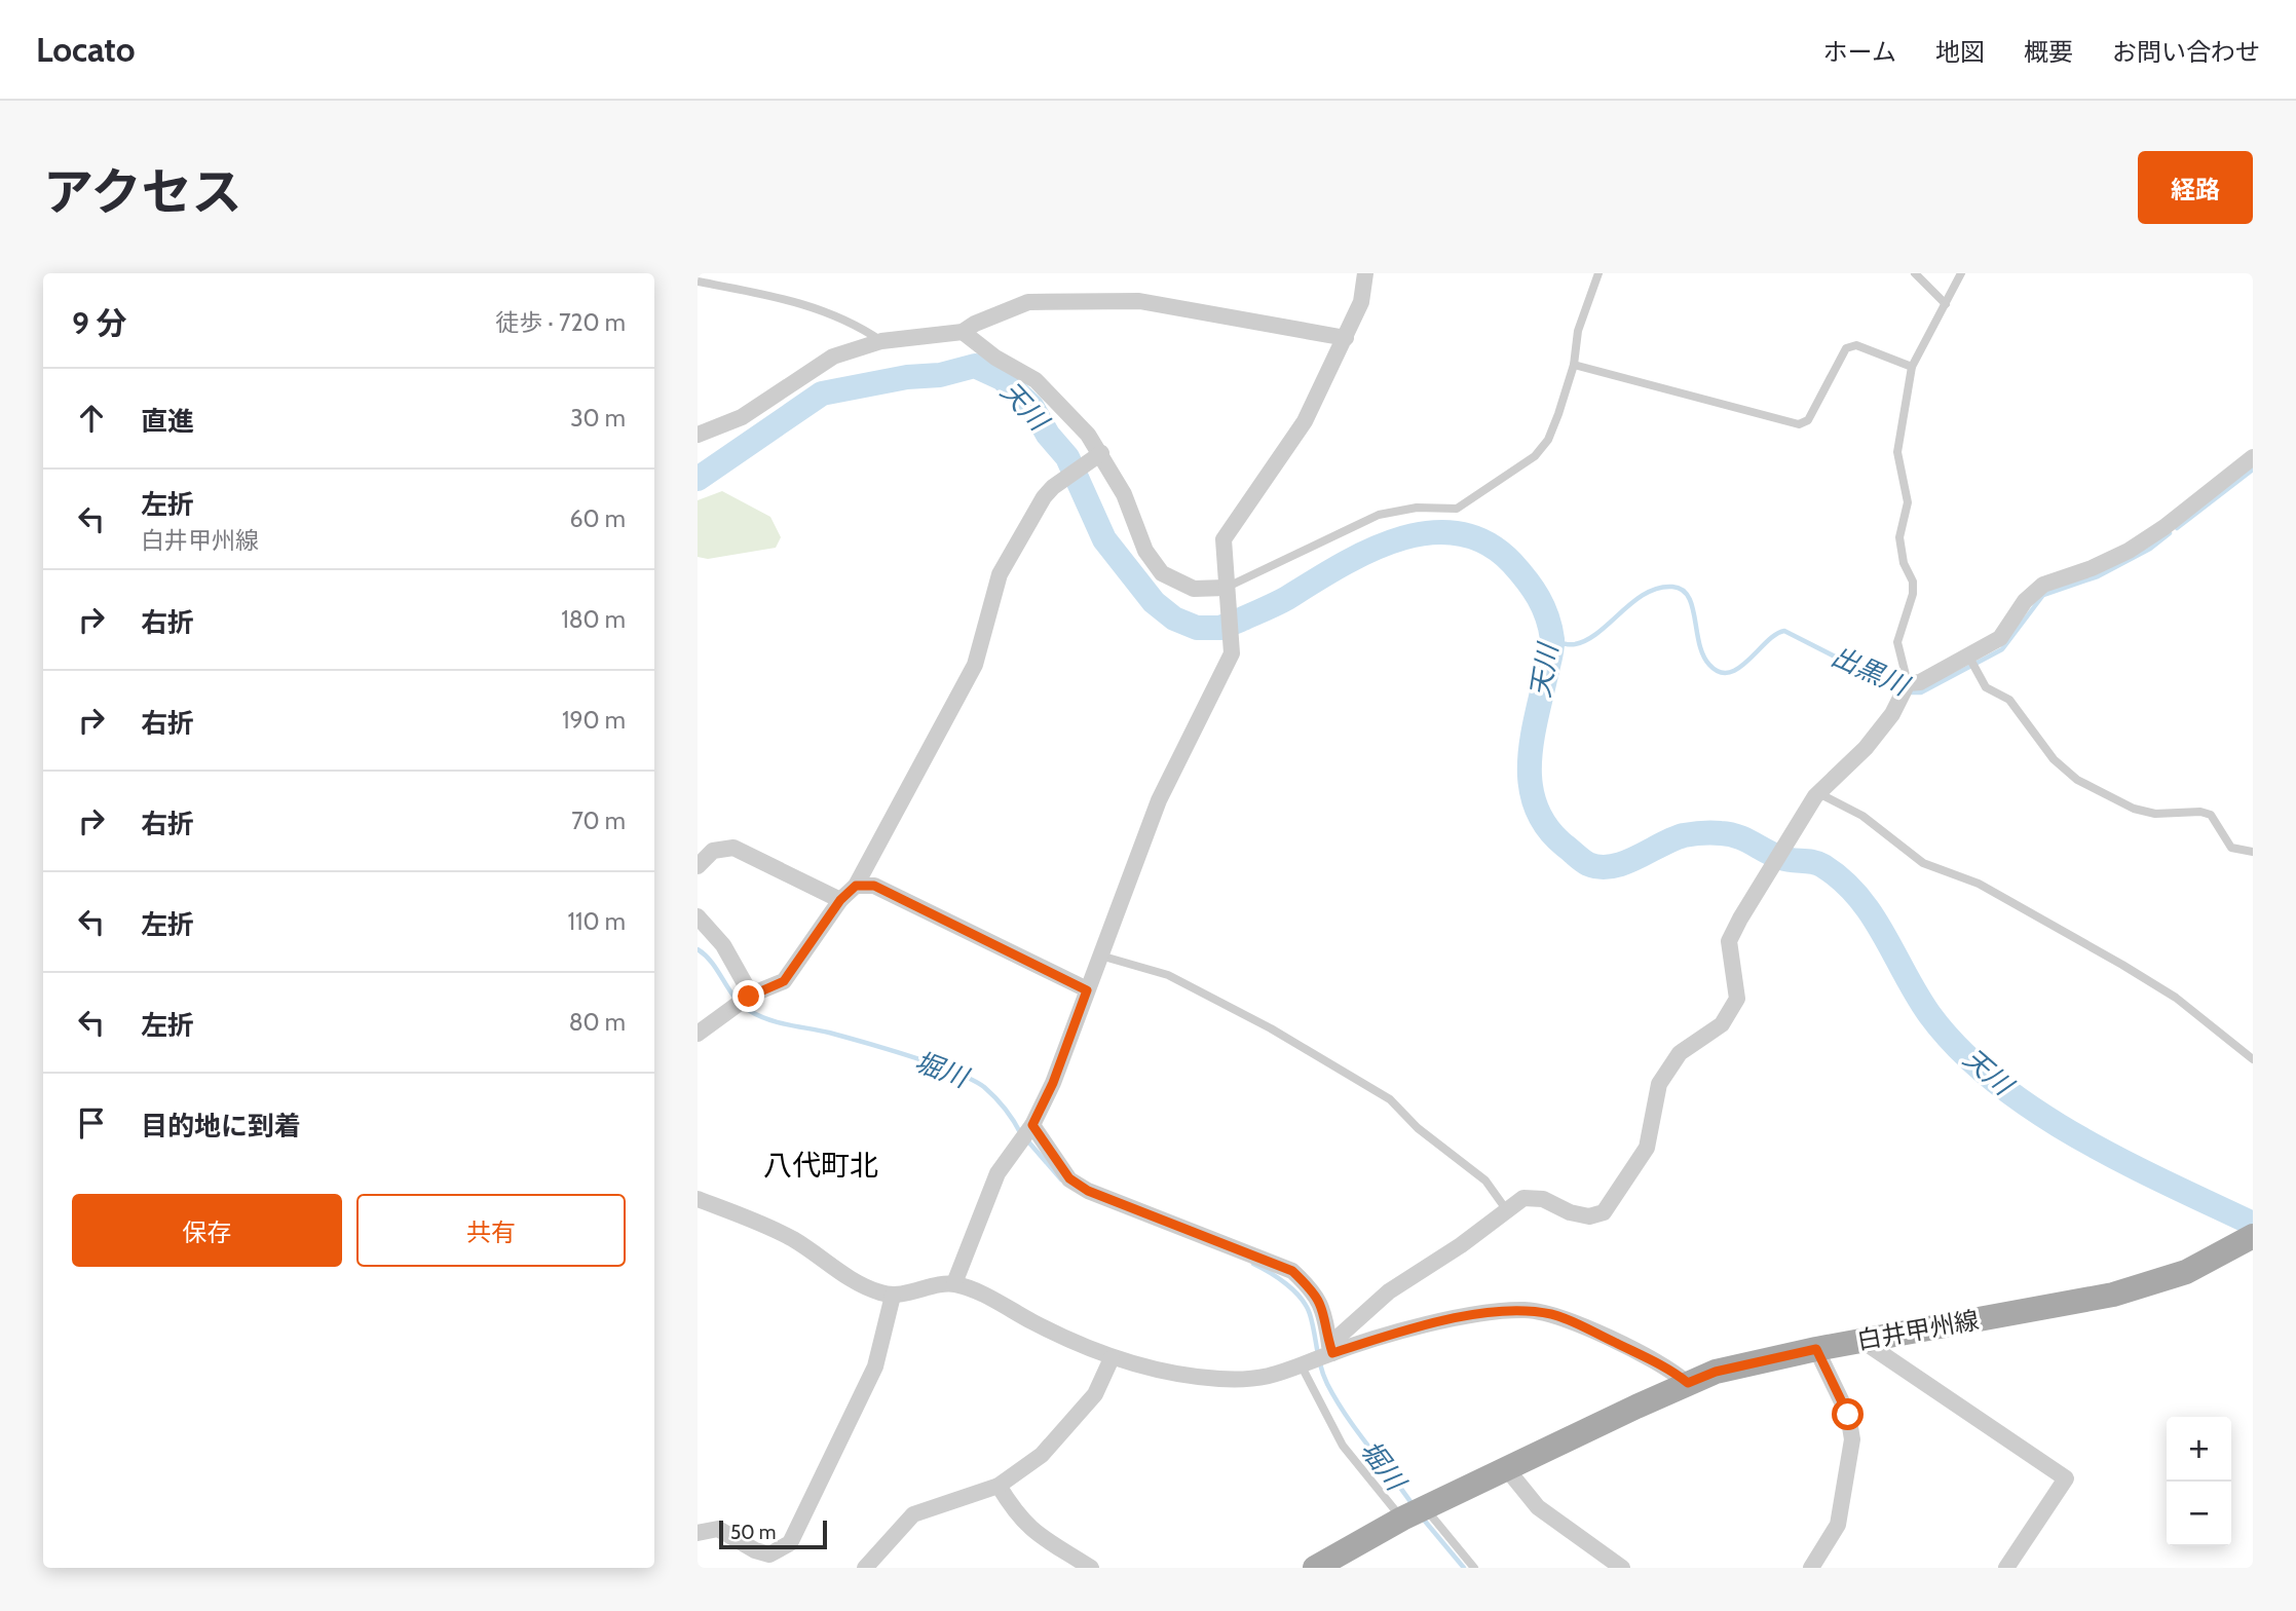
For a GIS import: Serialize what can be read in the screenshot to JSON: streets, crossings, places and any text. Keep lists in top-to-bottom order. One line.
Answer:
{"streets":{"main road":["白井甲州線"]},"districts":["八代町北"],"water":["天川","出黒川","堀川"],"scale_bar":"50 m","page":{"header":"Locato","nav":["ホーム","地図","概要","お問い合わせ"],"title":"アクセス","buttons":["経路",["保存","共有"]],"heading":["9 分","徒歩 · 720 m"],"list":[["直進","30 m"],["左折","白井甲州線","60 m"],["右折","180 m"],["右折","190 m"],["右折","70 m"],["左折","110 m"],["左折","80 m"],"目的地に到着"],"map_buttons":["+","−"],"scale":"50 m"}}
